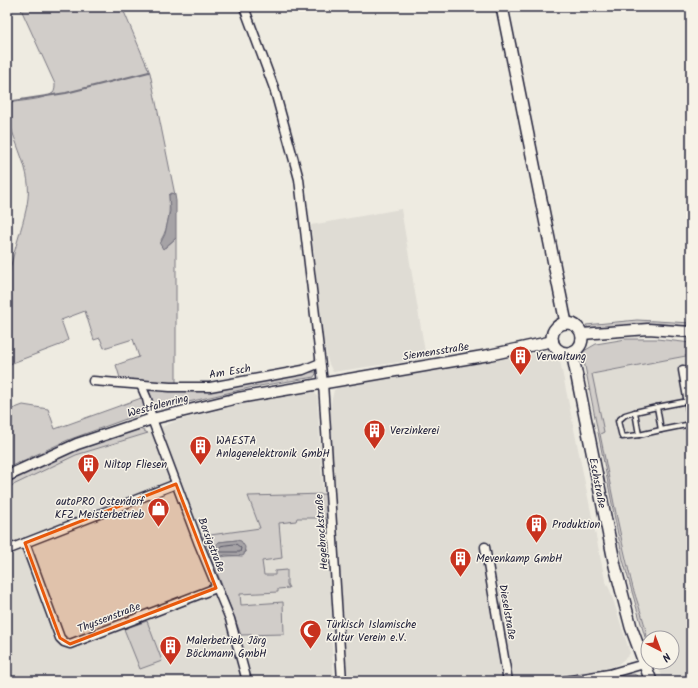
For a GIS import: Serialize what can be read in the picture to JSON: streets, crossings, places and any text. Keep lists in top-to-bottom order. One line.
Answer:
{"streets":{"main road":["Eschstraße"],"street":["Siemensstraße","Am Esch","Westfalenring","Hegebrockstraße","Borsigstraße","Dieselstraße","Thyssenstraße"]},"crossings":[["Siemensstraße","Westfalenring"],["Siemensstraße","Eschstraße"],["Siemensstraße","Hegebrockstraße"],["Am Esch","Hegebrockstraße"],["Westfalenring","Hegebrockstraße"],["Westfalenring","Borsigstraße"],["Borsigstraße","Thyssenstraße"]],"places":{"building":["Verwaltung","Verzinkerei","WAESTA Anlagenelektronik GmbH","Niltop Fliesen","Produktion","Mevenkamp GmbH","Malerbetrieb Jörg Böckmann GmbH"],"shop":["autoPRO Ostendorf KFZ Meisterbetrieb"],"mosque":["Türkisch Islamische Kultur Verein e.V."]},"north":"bottom right"}
